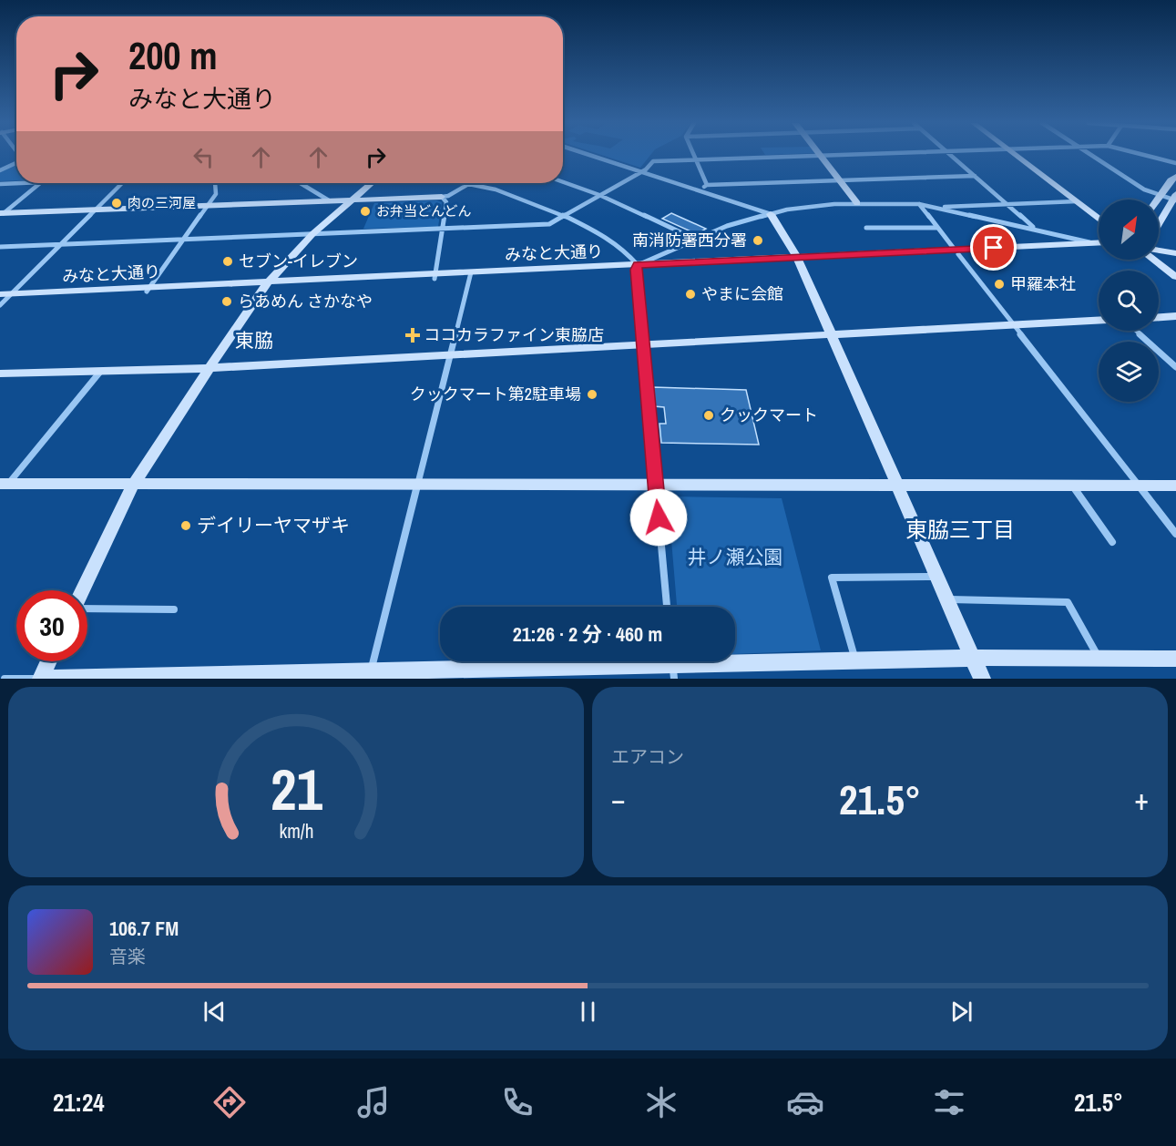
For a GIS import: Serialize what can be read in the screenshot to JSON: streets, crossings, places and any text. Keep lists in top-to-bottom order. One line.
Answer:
{"streets":{"street":["みなと大通り"]},"districts":["東脇","東脇三丁目"],"parks":["井ノ瀬公園"],"places":{"other":["肉の三河屋","お弁当どんどん","南消防署西分署","セブン-イレブン","甲羅本社","やまに会館","らあめん さかなや","クックマート第2駐車場","クックマート","デイリーヤマザキ"],"health":["ココカラファイン東脇店"]},"north":"top right","page":{"turn":["200 m","みなと大通り"],"limit":"30","trip":"21:26 · 2 分 · 460 m","tile":"エアコン","heat":["−","21.5°","+"],"song":["106.7 FM","音楽"],"tabs":["21:24","21.5°"],"gauge":["21","km/h"]}}
